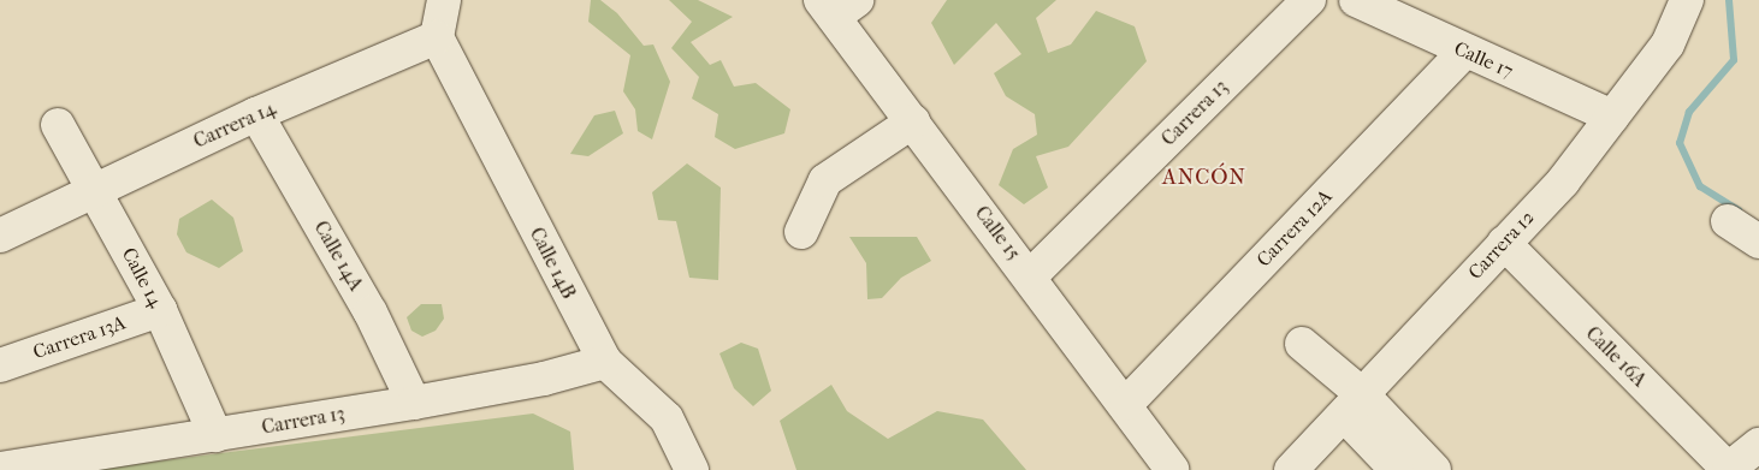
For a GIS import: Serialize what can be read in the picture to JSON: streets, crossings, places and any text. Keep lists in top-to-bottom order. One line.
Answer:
{"streets":{"street":["Calle 17","Carrera 13","Carrera 14","Carrera 12A","Calle 15","Carrera 12","Calle 14A","Calle 14B","Calle 14","Carrera 13A","Calle 16A"]},"crossings":[["Calle 17","Carrera 12A"],["Calle 17","Carrera 12"],["Carrera 13","Calle 15"],["Carrera 13","Calle 14A"],["Carrera 13","Calle 14B"],["Carrera 13","Calle 14"],["Carrera 14","Calle 14A"],["Carrera 14","Calle 14B"],["Carrera 14","Calle 14"],["Carrera 12A","Calle 15"],["Carrera 12","Calle 16A"],["Calle 14","Carrera 13A"]],"districts":["ANCÓN"]}
